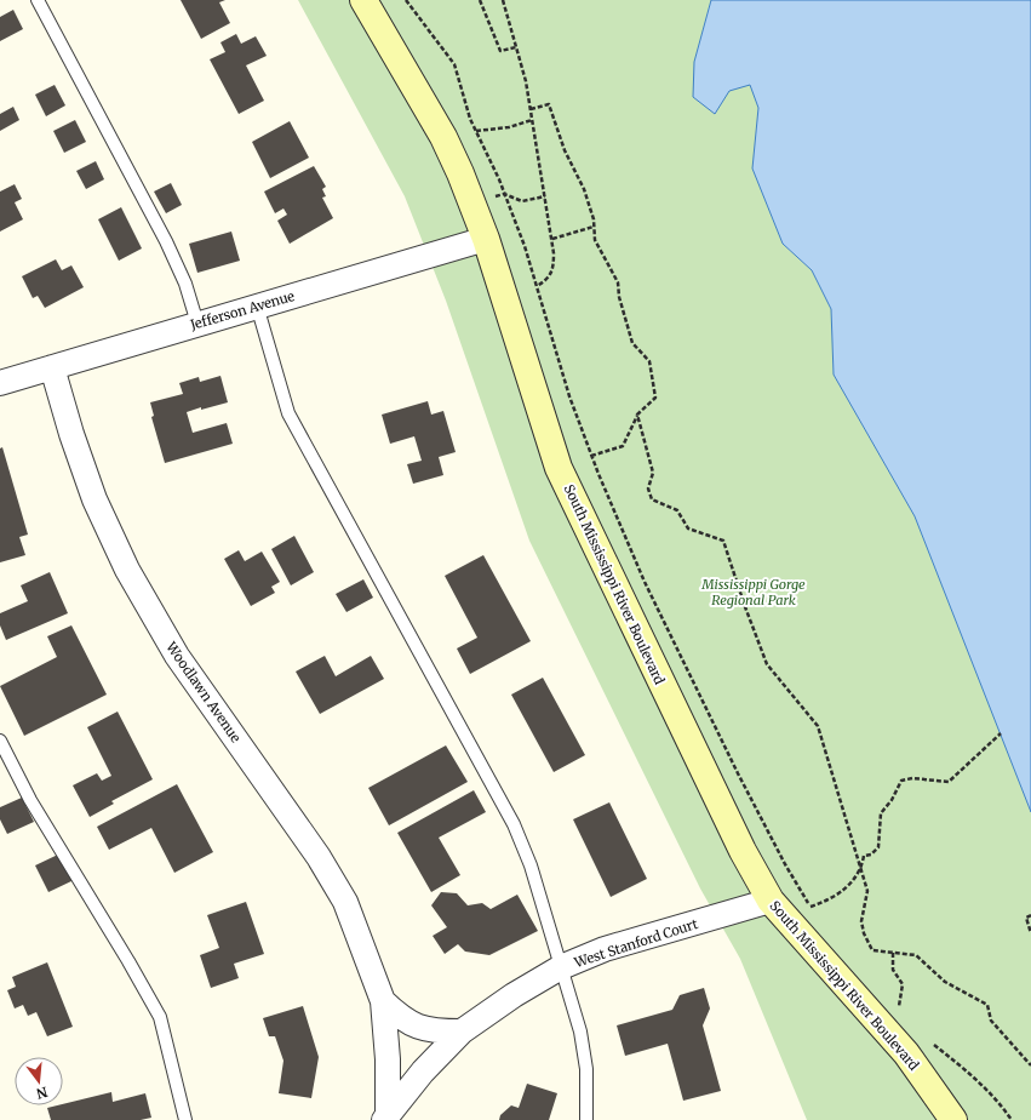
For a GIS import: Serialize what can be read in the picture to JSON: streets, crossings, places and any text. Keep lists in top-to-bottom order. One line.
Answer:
{"streets":{"street":["Jefferson Avenue","South Mississippi River Boulevard","Woodlawn Avenue","West Stanford Court"]},"crossings":[["Jefferson Avenue","South Mississippi River Boulevard"],["Jefferson Avenue","Woodlawn Avenue"],["South Mississippi River Boulevard","West Stanford Court"],["Woodlawn Avenue","West Stanford Court"]],"parks":["Mississippi Gorge Regional Park"],"north":"bottom"}
